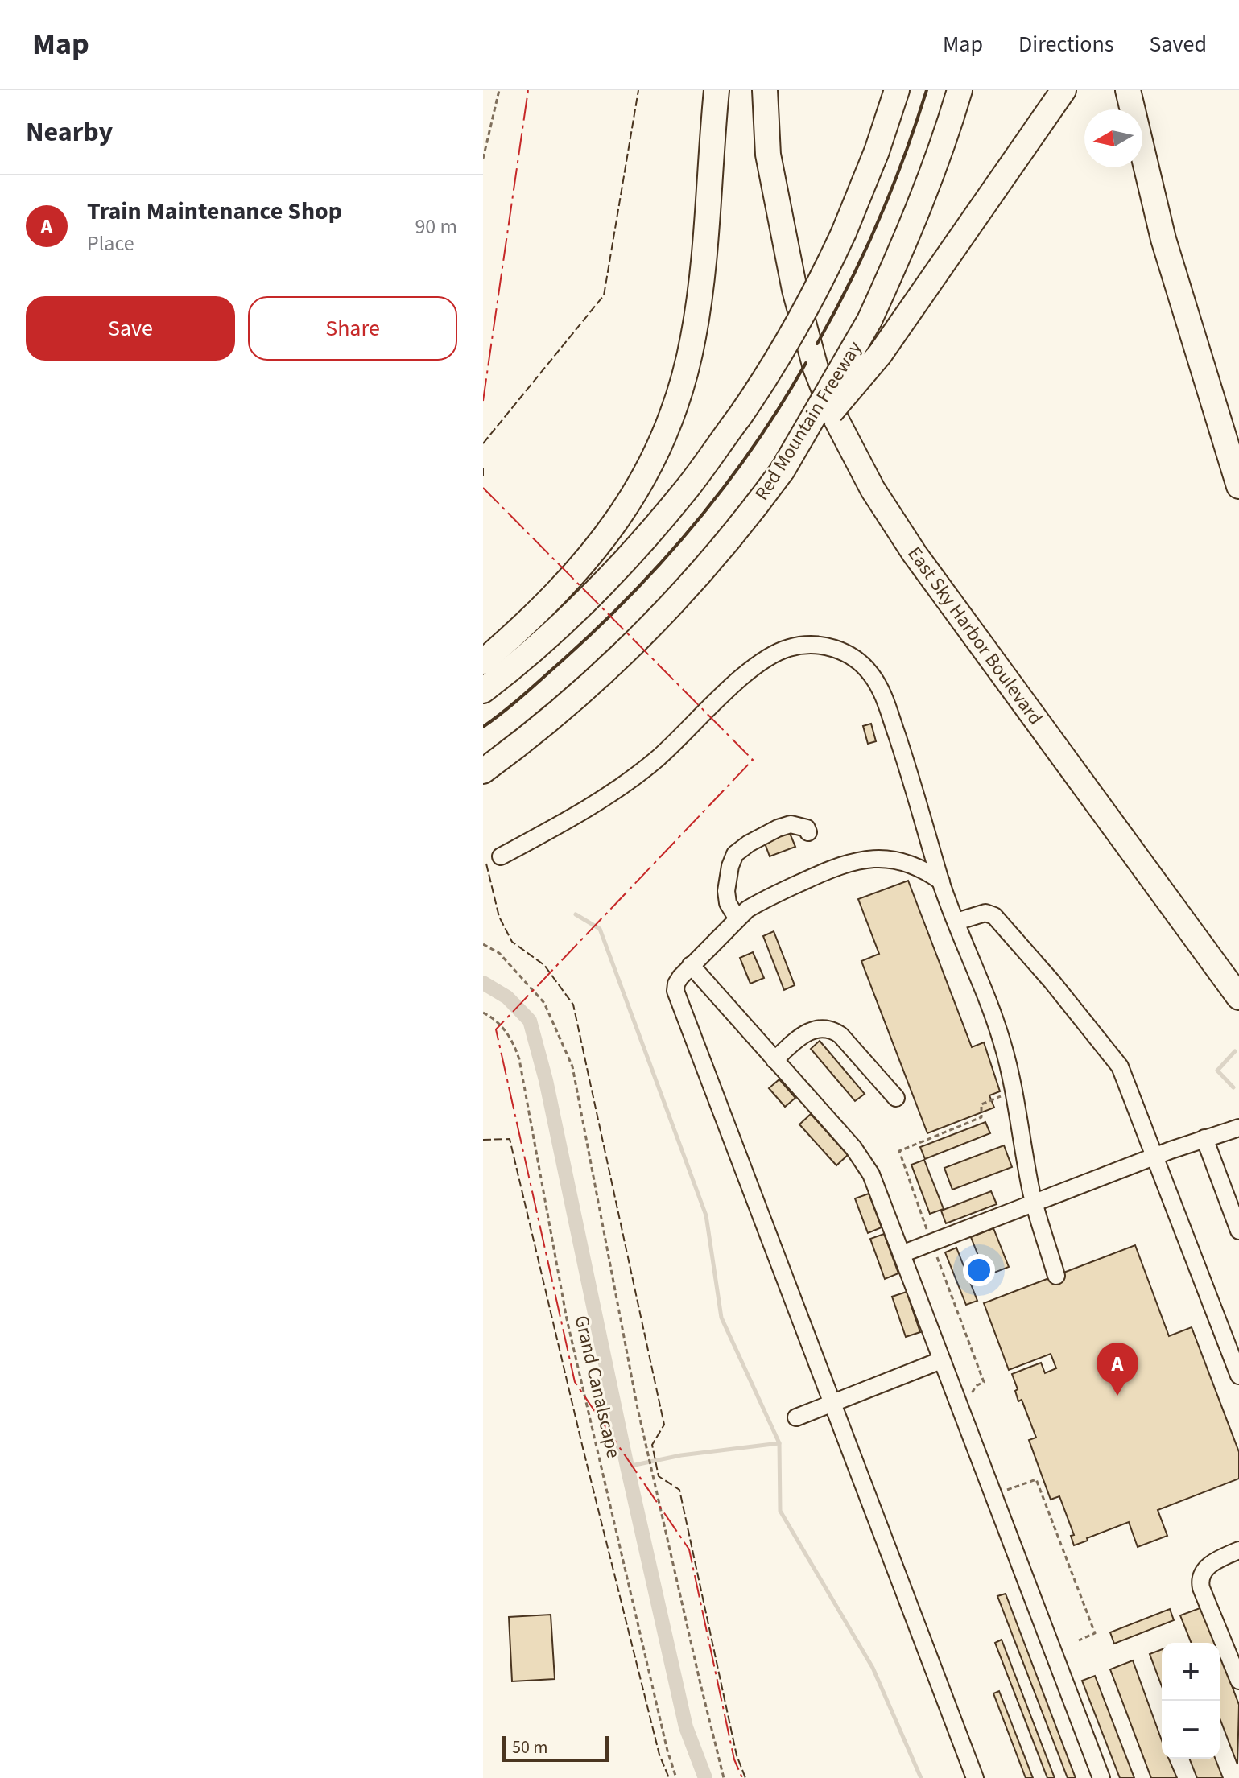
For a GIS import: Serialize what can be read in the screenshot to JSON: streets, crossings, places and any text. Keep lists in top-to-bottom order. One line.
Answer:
{"streets":{"highway":["Red Mountain Freeway","East Sky Harbor Boulevard"],"path":["Grand Canalscape"]},"scale_bar":"50 m","north":"left","page":{"header":"Map","nav":["Map","Directions","Saved"],"heading":"Nearby","list":[{"mark":"A","name":"Train Maintenance Shop","note":"Place","value":"90 m"}],"buttons":["Save","Share"],"pins":"A","map_buttons":["+","−"],"scale":"50 m"}}
